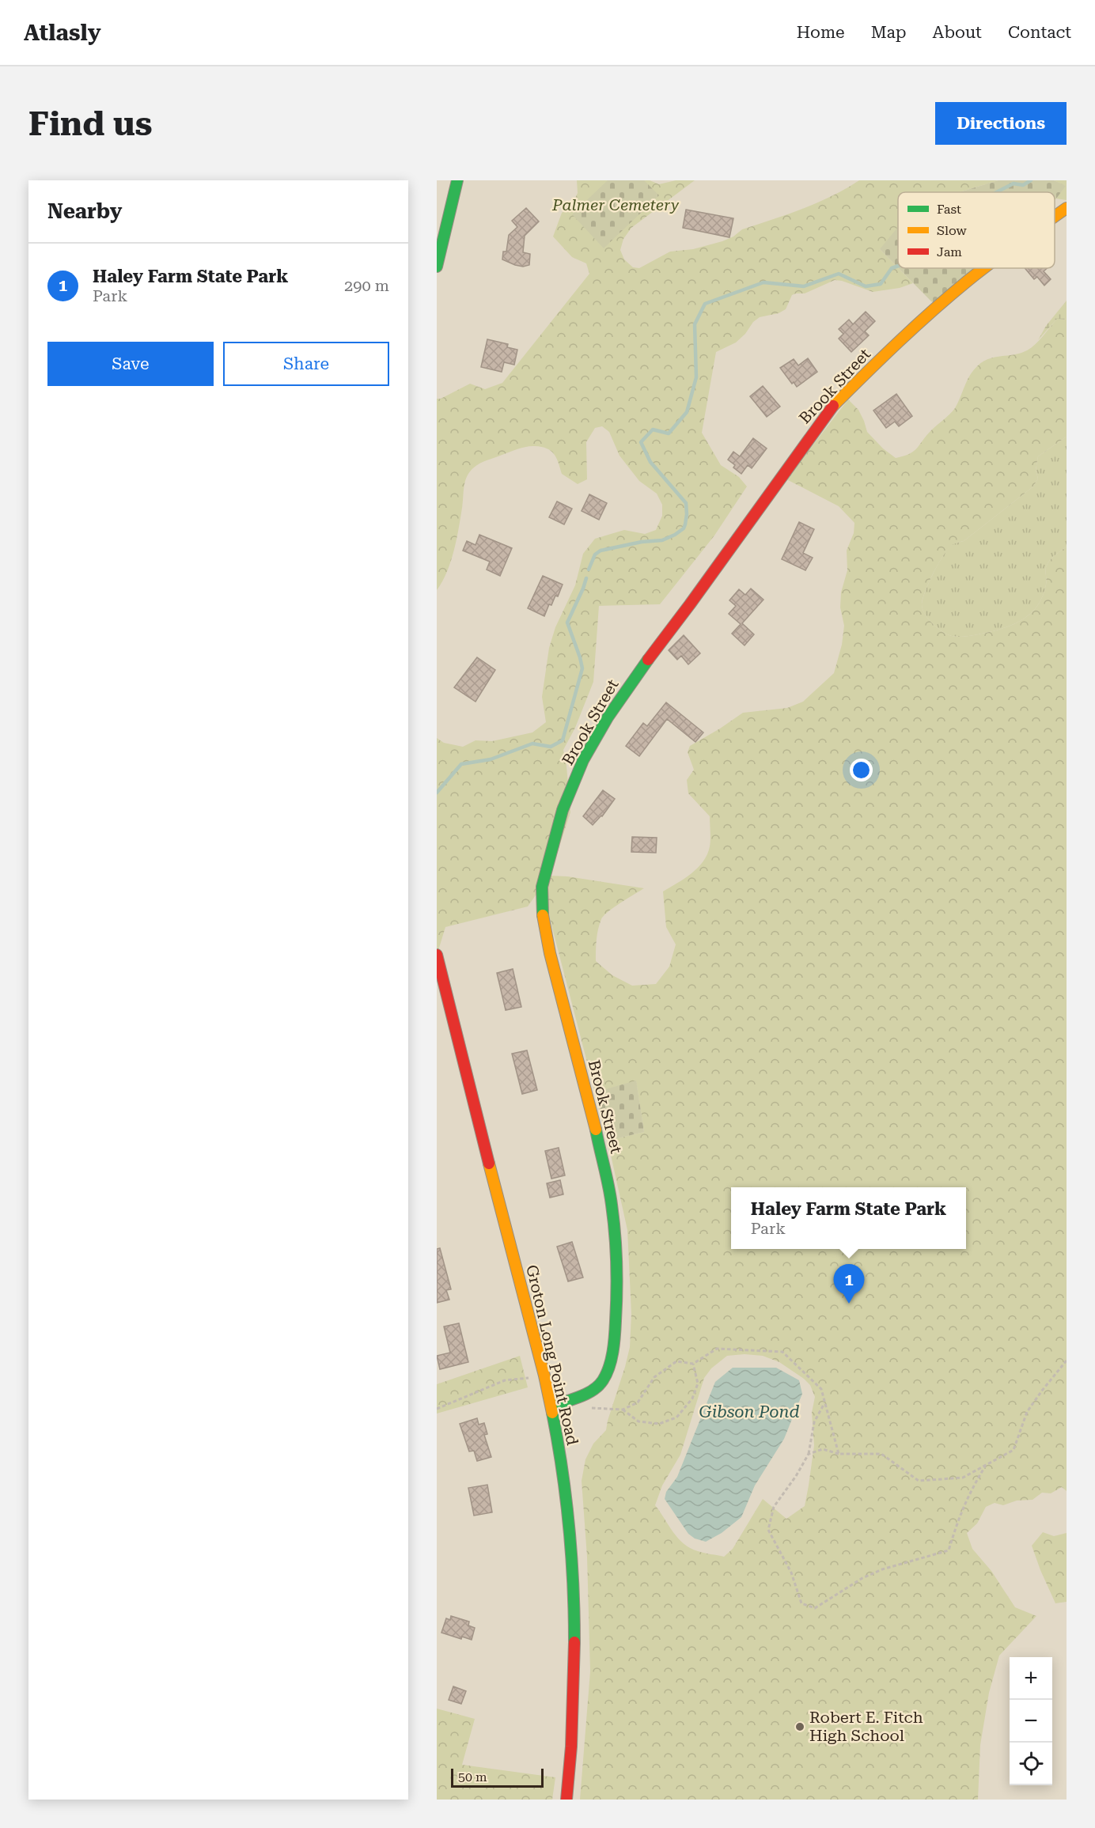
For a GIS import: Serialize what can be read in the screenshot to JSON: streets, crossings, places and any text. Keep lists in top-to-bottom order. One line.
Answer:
{"streets":{"street":["Brook Street","Groton Long Point Road"]},"crossings":[["Brook Street","Groton Long Point Road"]],"water":["Gibson Pond"],"parks":["Palmer Cemetery"],"places":["Robert E. Fitch High School"],"legend":["Fast","Slow","Jam"],"scale_bar":"50 m","page":{"header":"Atlasly","nav":["Home","Map","About","Contact"],"buttons":["Directions",["Save","Share"]],"title":"Find us","heading":"Nearby","list":[{"mark":"1","name":"Haley Farm State Park","note":"Park","value":"290 m"}],"popup":["Haley Farm State Park","Park"],"pins":"1","map_buttons":["+","−"],"scale":"50 m"}}
